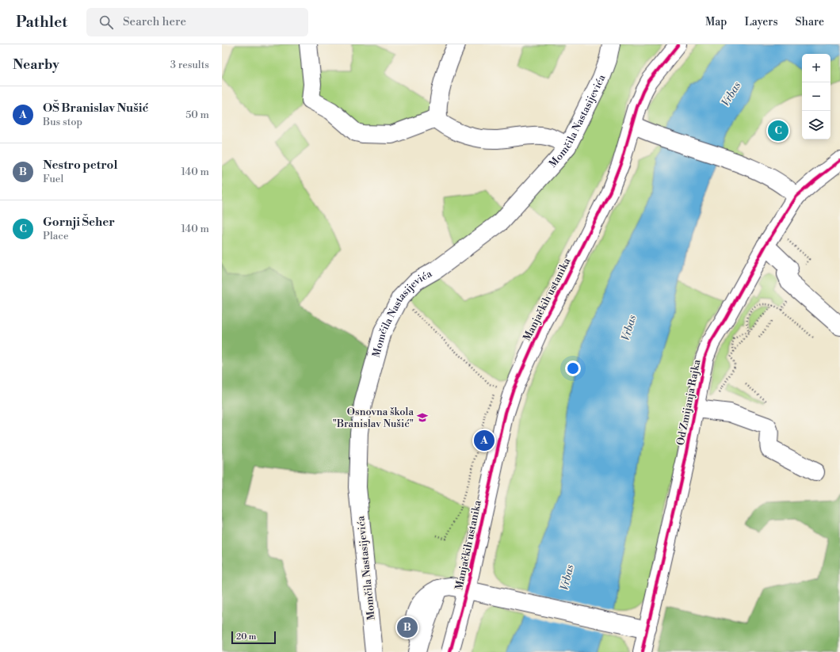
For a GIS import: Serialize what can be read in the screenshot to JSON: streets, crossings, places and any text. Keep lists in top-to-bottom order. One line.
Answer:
{"streets":{"street":["Momčila Nastasijevića","Manjačkih ustanika","Od Zmijanja Rajka"]},"water":["Vrbas"],"places":{"school or university":["Osnovna škola \"Branislav Nušić\""]},"scale_bar":"20 m","page":{"header":"Pathlet","search":"Search here","nav":["Map","Layers","Share"],"heading":["Nearby","3 results"],"map_buttons":["+","−"],"list":[{"mark":"A","name":"OŠ Branislav Nušić","note":"Bus stop","value":"50 m"},{"mark":"B","name":"Nestro petrol","note":"Fuel","value":"140 m"},{"mark":"C","name":"Gornji Šeher","note":"Place","value":"140 m"}],"pins":["C","A","B"],"scale":"20 m"}}
